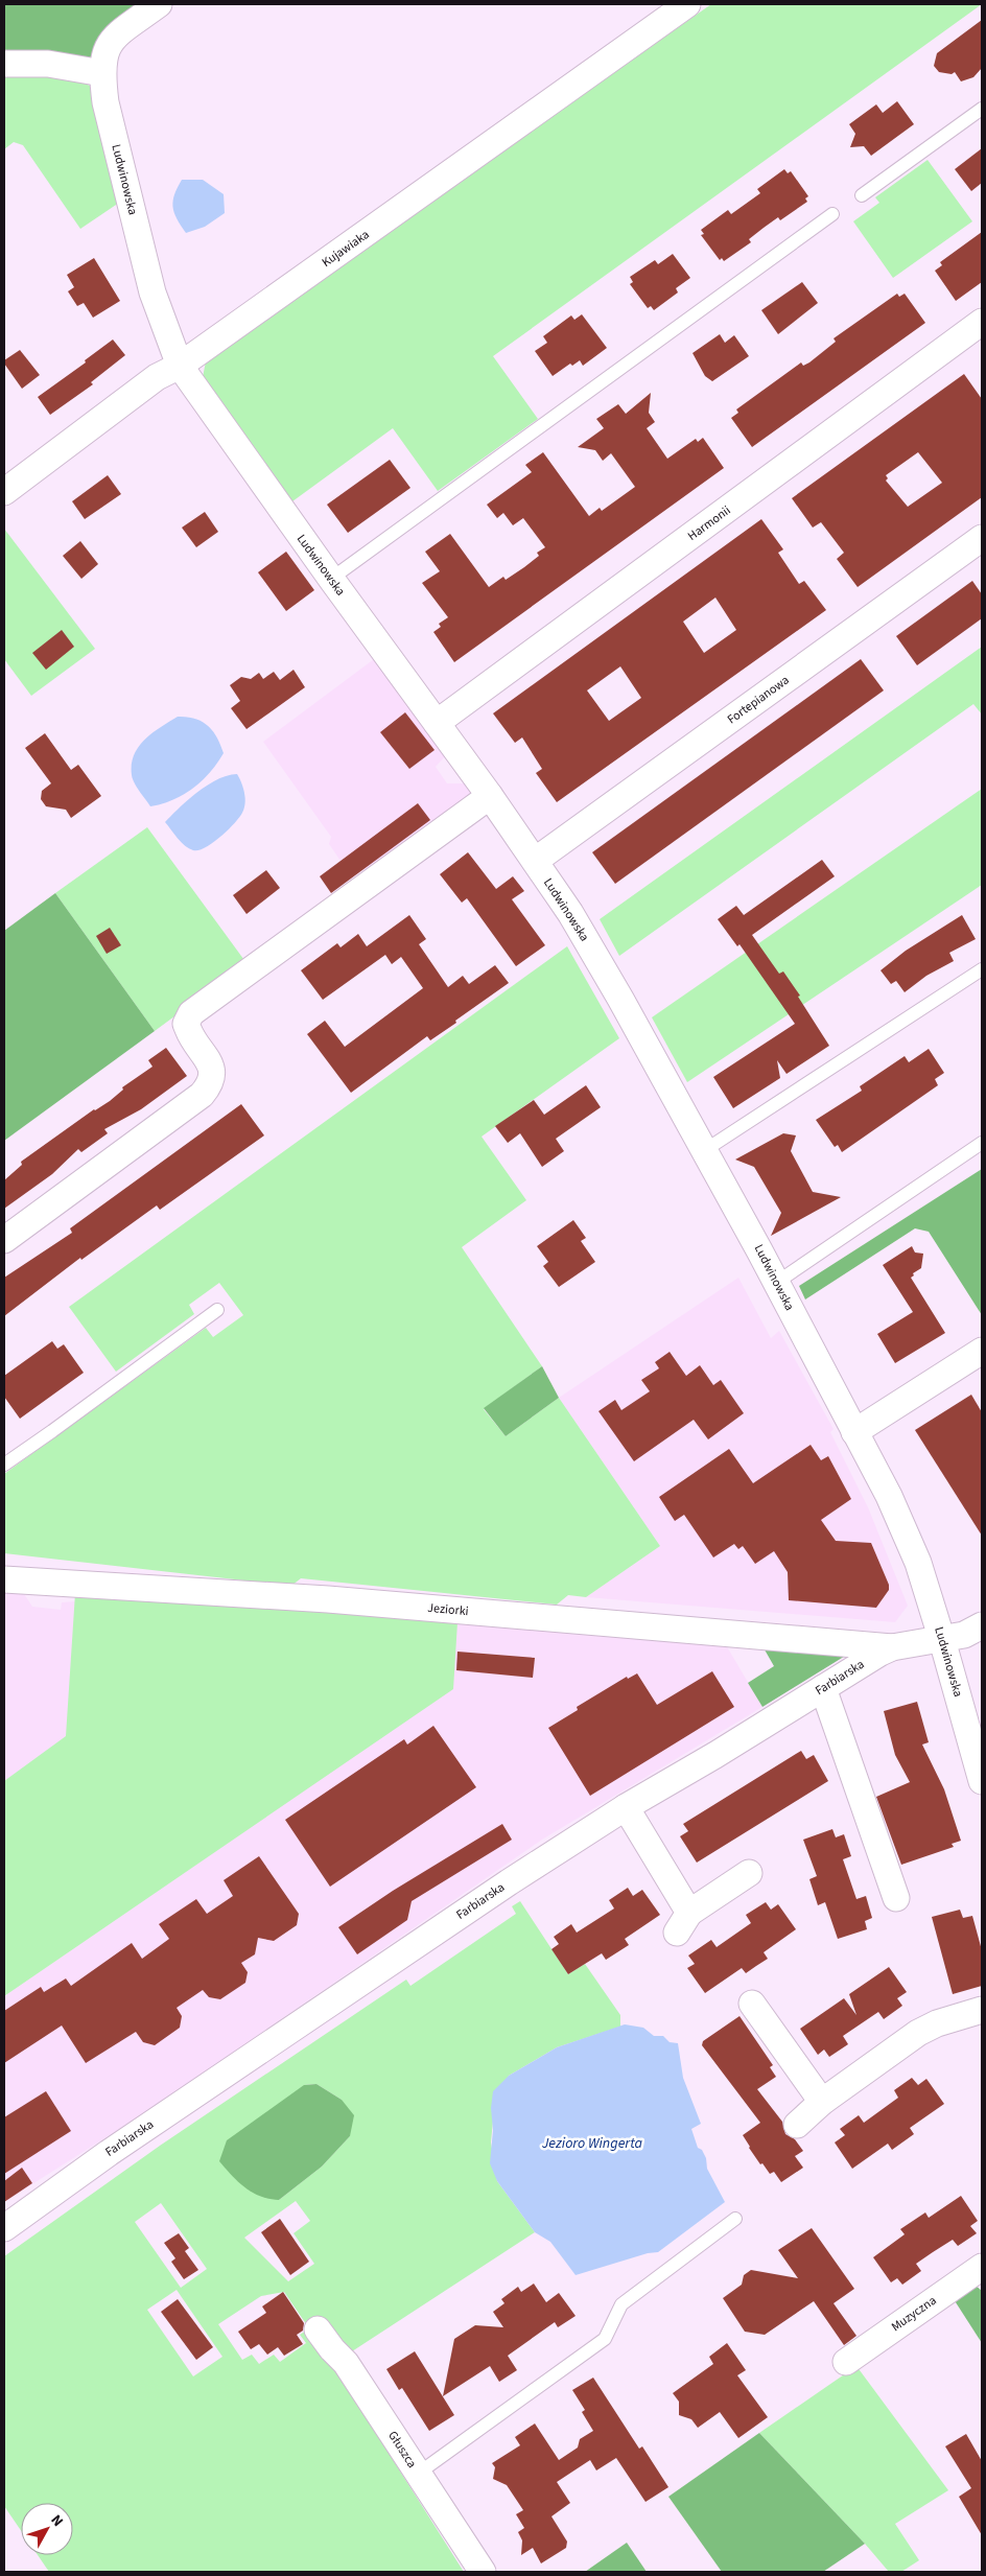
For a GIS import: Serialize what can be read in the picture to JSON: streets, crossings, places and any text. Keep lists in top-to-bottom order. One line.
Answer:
{"streets":{"street":["Ludwinowska","Kujawiaka","Harmonii","Fortepianowa","Jeziorki","Farbiarska","Muzyczna","Głuszca"]},"crossings":[["Ludwinowska","Kujawiaka"],["Ludwinowska","Harmonii"],["Ludwinowska","Fortepianowa"],["Ludwinowska","Farbiarska"],["Jeziorki","Farbiarska"]],"water":["Jezioro Wingerta"],"north":"top right"}
